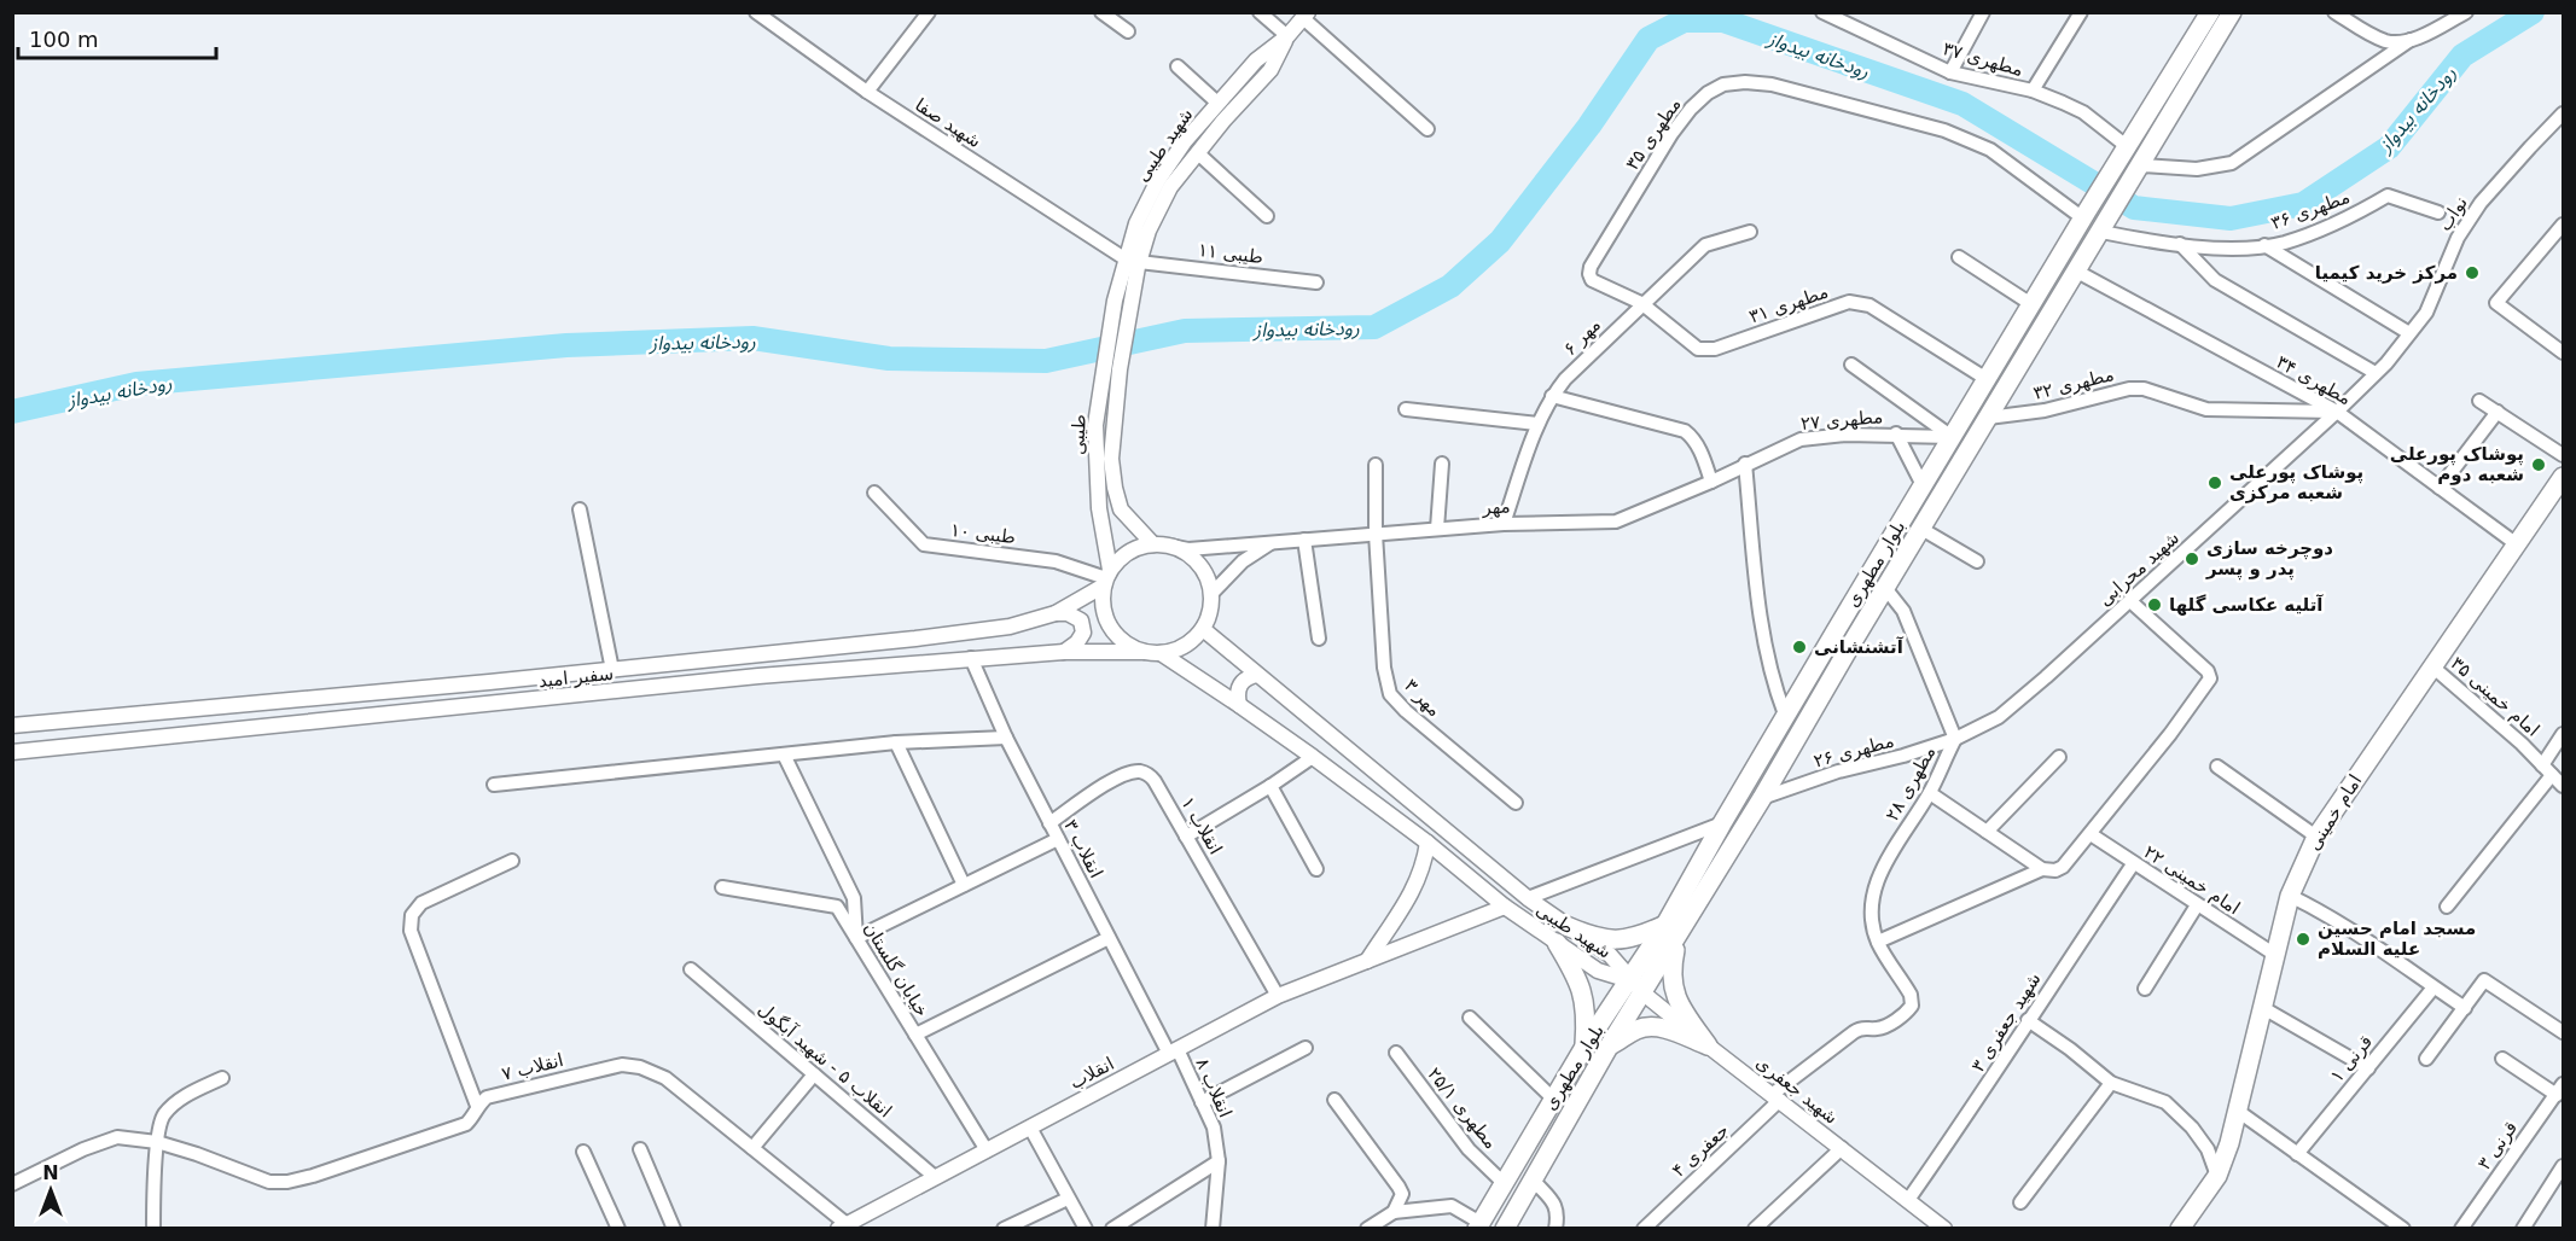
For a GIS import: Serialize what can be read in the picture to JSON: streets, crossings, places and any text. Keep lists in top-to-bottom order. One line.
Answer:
{"streets":{"main road":["بلوار مطهری","امام خمینی"],"street":["مطهری ۳۷","شهید صفا","مطهری ۳۵","شهید طیبی","مطهری ۳۶","نواب","طیبی ۱۱","مطهری ۳۱","مهر ۶","مطهری ۳۴","مطهری ۳۲","مطهری ۲۷","طیبی","مهر","طیبی ۱۰","شهید محرابی","سفیر امید","امام خمینی ۳۵","مهر ۳","مطهری ۲۶","مطهری ۲۸","انقلاب ۱","انقلاب ۳","امام خمینی ۲۲","خیابان گلستان","شهید جعفری ۳","قرنی ۱","انقلاب ۵ - شهید آبگول","انقلاب ۷","انقلاب","انقلاب ۸","شهید جعفری","مطهری ۲۵/۱","قرنی ۳","جعفری ۴"]},"crossings":[["مطهری ۳۷","بلوار مطهری"],["شهید صفا","شهید طیبی"],["شهید صفا","طیبی ۱۱"],["مطهری ۳۵","مطهری ۳۱"],["مطهری ۳۵","مهر ۶"],["مطهری ۳۵","بلوار مطهری"],["شهید طیبی","طیبی ۱۱"],["شهید طیبی","طیبی"],["شهید طیبی","مهر"],["شهید طیبی","طیبی ۱۰"],["شهید طیبی","بلوار مطهری"],["شهید طیبی","سفیر امید"],["شهید طیبی","انقلاب"],["شهید طیبی","شهید جعفری"],["مطهری ۳۶","بلوار مطهری"],["نواب","مطهری ۳۴"],["نواب","مطهری ۳۲"],["نواب","شهید محرابی"],["مطهری ۳۱","مهر ۶"],["مطهری ۳۱","بلوار مطهری"],["مهر ۶","مهر"],["مطهری ۳۴","مطهری ۳۲"],["مطهری ۳۴","بلوار مطهری"],["مطهری ۳۴","شهید محرابی"],["مطهری ۳۴","امام خمینی"],["مطهری ۳۲","بلوار مطهری"],["مطهری ۳۲","شهید محرابی"],["مطهری ۲۷","مهر"],["مطهری ۲۷","بلوار مطهری"],["طیبی","مهر"],["طیبی","طیبی ۱۰"],["طیبی","سفیر امید"],["مهر","طیبی ۱۰"],["مهر","سفیر امید"],["مهر","مهر ۳"],["طیبی ۱۰","سفیر امید"],["بلوار مطهری","مطهری ۲۶"],["بلوار مطهری","مطهری ۲۸"],["بلوار مطهری","شهید جعفری"],["بلوار مطهری","مطهری ۲۵/۱"],["شهید محرابی","مطهری ۲۶"],["شهید محرابی","مطهری ۲۸"],["سفیر امید","انقلاب ۳"],["امام خمینی ۳۵","امام خمینی"],["مطهری ۲۶","مطهری ۲۸"],["مطهری ۲۸","جعفری ۴"],["امام خمینی","امام خمینی ۲۲"],["انقلاب ۱","انقلاب ۳"],["انقلاب ۱","انقلاب"],["انقلاب ۳","انقلاب"],["انقلاب ۳","انقلاب ۸"],["امام خمینی ۲۲","شهید جعفری ۳"],["خیابان گلستان","انقلاب"],["شهید جعفری ۳","شهید جعفری"],["انقلاب ۵ - شهید آبگول","انقلاب"],["انقلاب ۷","انقلاب"],["انقلاب","انقلاب ۸"],["شهید جعفری","جعفری ۴"]],"water":["رودخانه بیدواز"],"places":["مرکز خرید کیمیا","پوشاک پورعلی شعبه دوم","پوشاک پورعلی شعبه مرکزی","دوچرخه سازی پدر و پسر","آتلیه عکاسی گلها","آتشنشانی","مسجد امام حسین علیه السلام"],"scale_bar":"100 m","north":"top"}
